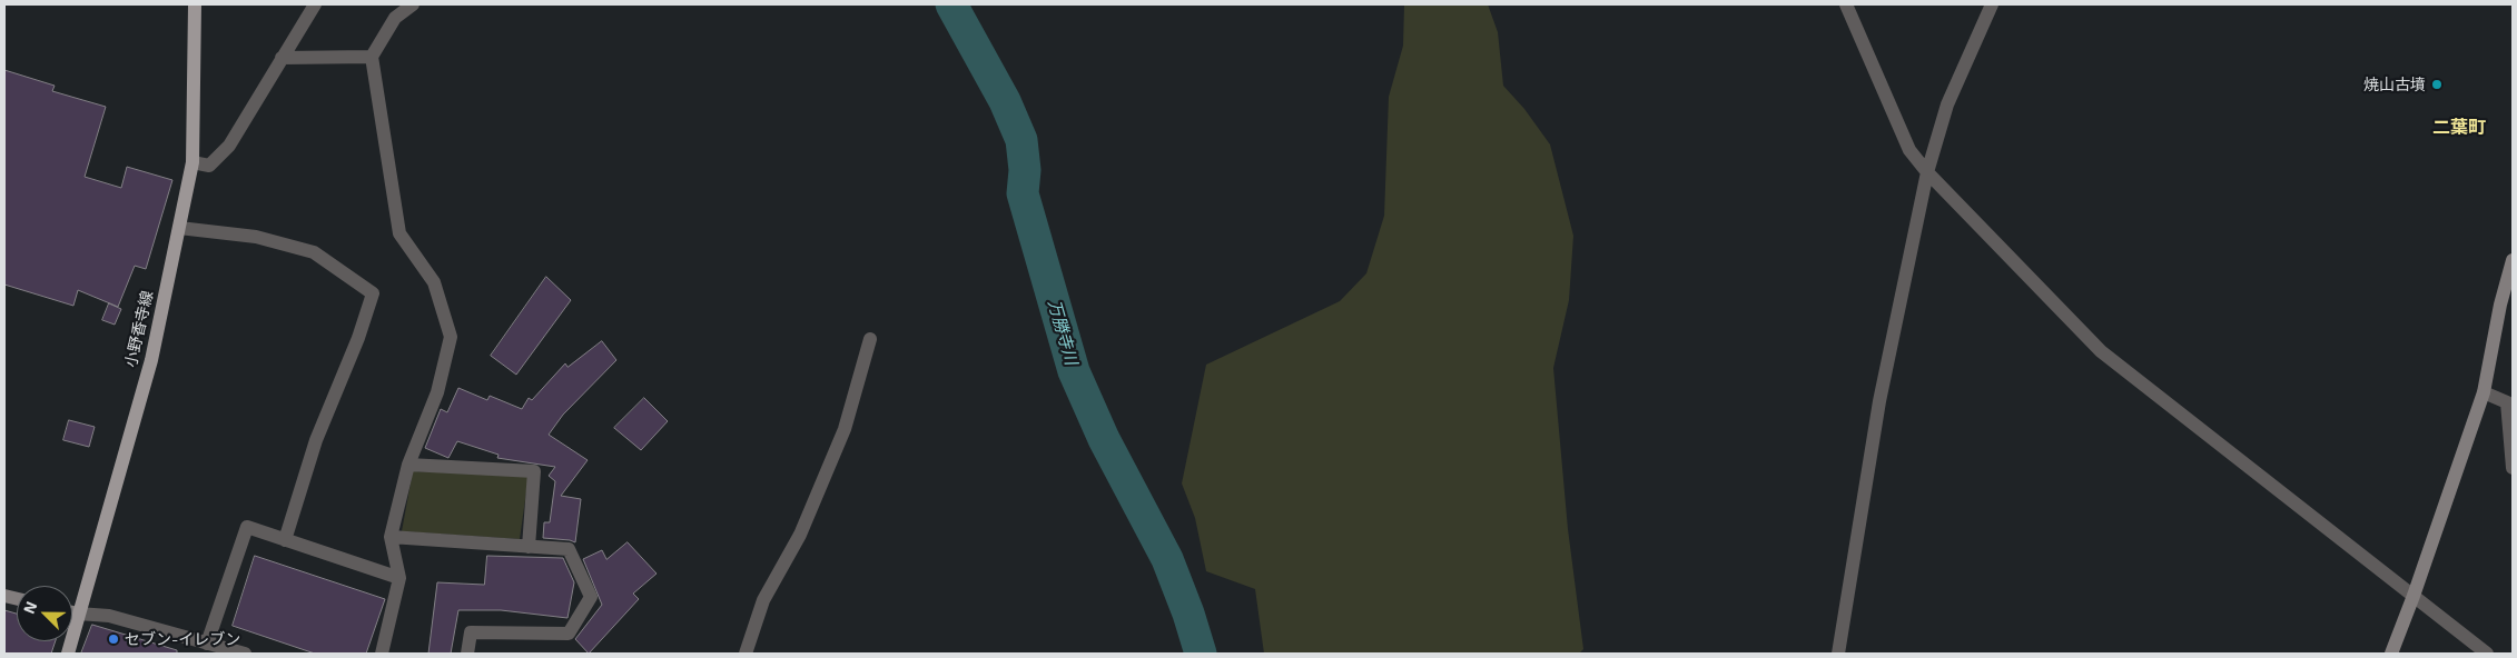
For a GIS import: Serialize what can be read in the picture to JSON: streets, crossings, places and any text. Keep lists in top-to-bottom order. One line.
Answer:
{"streets":{"main road":["小野香寺線"]},"districts":["二葉町"],"water":["万勝寺川"],"places":["焼山古墳","セブン-イレブン"],"north":"top left"}
